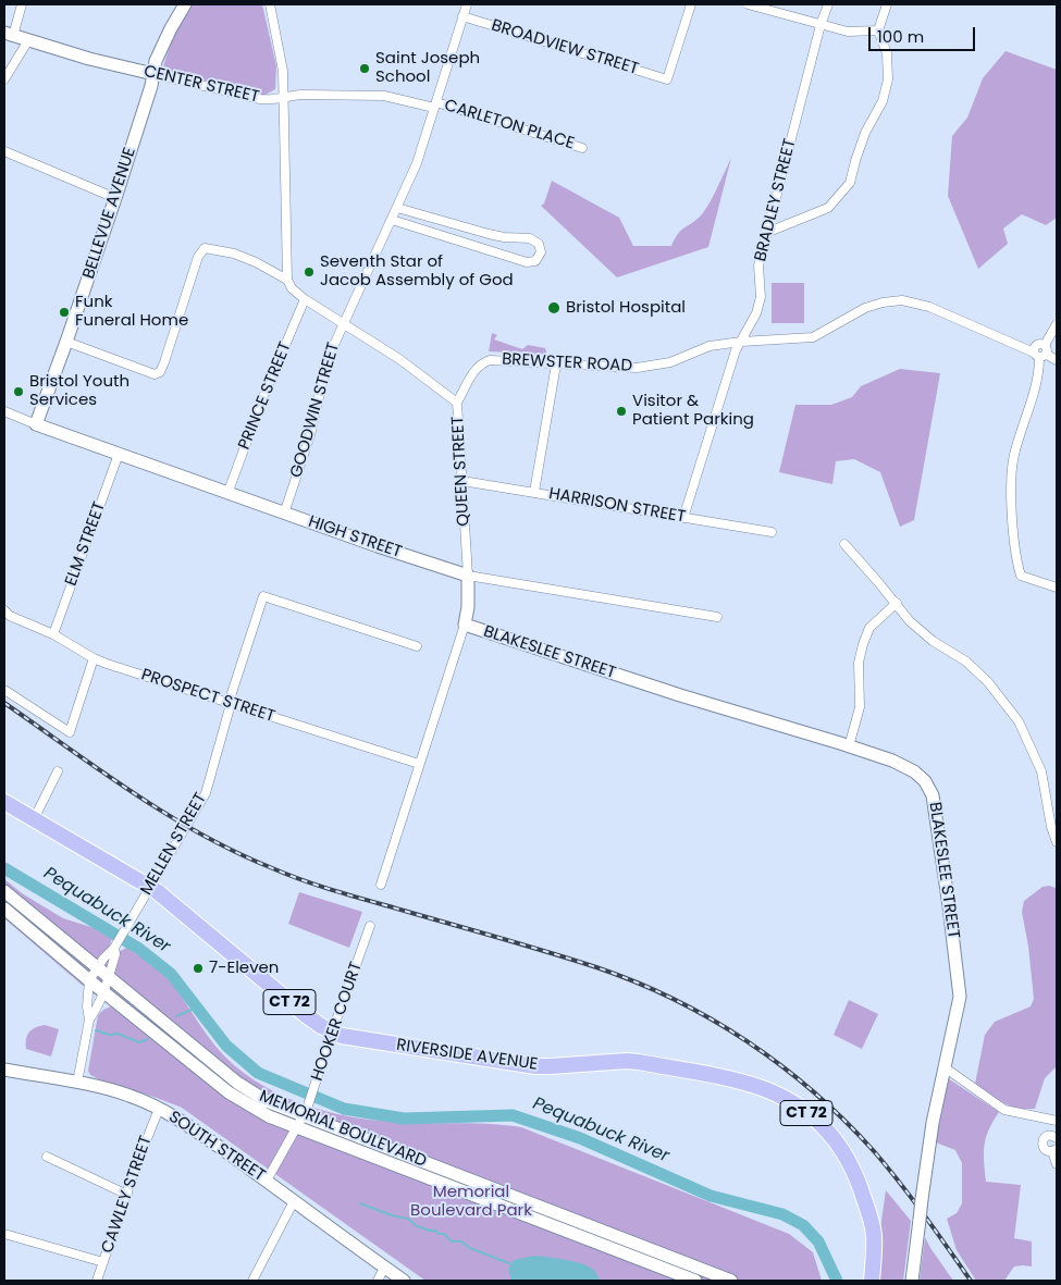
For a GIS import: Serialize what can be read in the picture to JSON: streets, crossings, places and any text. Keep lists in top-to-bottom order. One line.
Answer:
{"streets":{"highway":["CT 72","RIVERSIDE AVENUE"],"street":["BROADVIEW STREET","CENTER STREET","CARLETON PLACE","BRADLEY STREET","BELLEVUE AVENUE","BREWSTER ROAD","PRINCE STREET","GOODWIN STREET","QUEEN STREET","HARRISON STREET","HIGH STREET","ELM STREET","BLAKESLEE STREET","PROSPECT STREET","MELLEN STREET","HOOKER COURT","MEMORIAL BOULEVARD","SOUTH STREET","CAWLEY STREET"]},"crossings":[["BROADVIEW STREET","GOODWIN STREET"],["CENTER STREET","CARLETON PLACE"],["CENTER STREET","BELLEVUE AVENUE"],["CENTER STREET","GOODWIN STREET"],["CARLETON PLACE","GOODWIN STREET"],["BRADLEY STREET","BREWSTER ROAD"],["BRADLEY STREET","HARRISON STREET"],["BELLEVUE AVENUE","QUEEN STREET"],["BELLEVUE AVENUE","HIGH STREET"],["BREWSTER ROAD","QUEEN STREET"],["PRINCE STREET","QUEEN STREET"],["PRINCE STREET","HIGH STREET"],["GOODWIN STREET","QUEEN STREET"],["GOODWIN STREET","HIGH STREET"],["QUEEN STREET","HARRISON STREET"],["QUEEN STREET","HIGH STREET"],["QUEEN STREET","BLAKESLEE STREET"],["QUEEN STREET","PROSPECT STREET"],["HIGH STREET","ELM STREET"],["ELM STREET","PROSPECT STREET"],["PROSPECT STREET","MELLEN STREET"],["MELLEN STREET","RIVERSIDE AVENUE"],["MELLEN STREET","MEMORIAL BOULEVARD"],["MELLEN STREET","SOUTH STREET"],["HOOKER COURT","RIVERSIDE AVENUE"],["HOOKER COURT","MEMORIAL BOULEVARD"],["HOOKER COURT","SOUTH STREET"],["SOUTH STREET","CAWLEY STREET"]],"water":["Pequabuck River"],"parks":["Memorial Boulevard Park"],"places":["Saint Joseph School","Seventh Star of Jacob Assembly of God","Bristol Hospital","Funk Funeral Home","Bristol Youth Services","Visitor & Patient Parking","7-Eleven"],"scale_bar":"100 m"}
